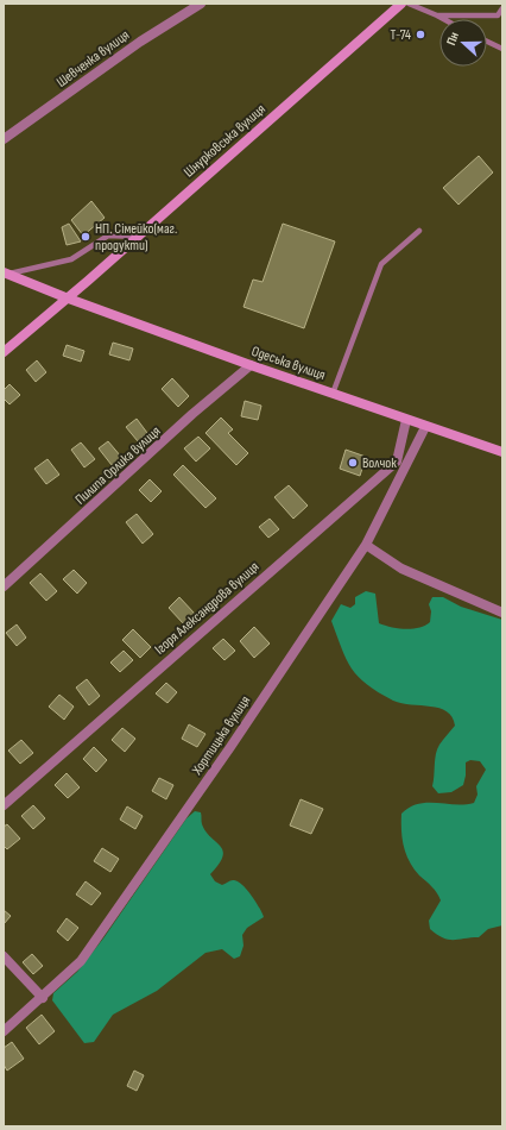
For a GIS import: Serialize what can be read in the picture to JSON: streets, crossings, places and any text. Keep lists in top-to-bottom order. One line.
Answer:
{"streets":{"street":["Шевченка вулиця","Шнурковська вулиця","Одеська вулиця","Пилипа Орлика вулиця","Ігоря Александрова вулиця","Хортицька вулиця"]},"crossings":[["Шнурковська вулиця","Одеська вулиця"],["Одеська вулиця","Пилипа Орлика вулиця"],["Одеська вулиця","Ігоря Александрова вулиця"],["Одеська вулиця","Хортицька вулиця"]],"places":["Т-74","НП. Сімейко(маг. продукти)","Волчок"],"north":"left"}
